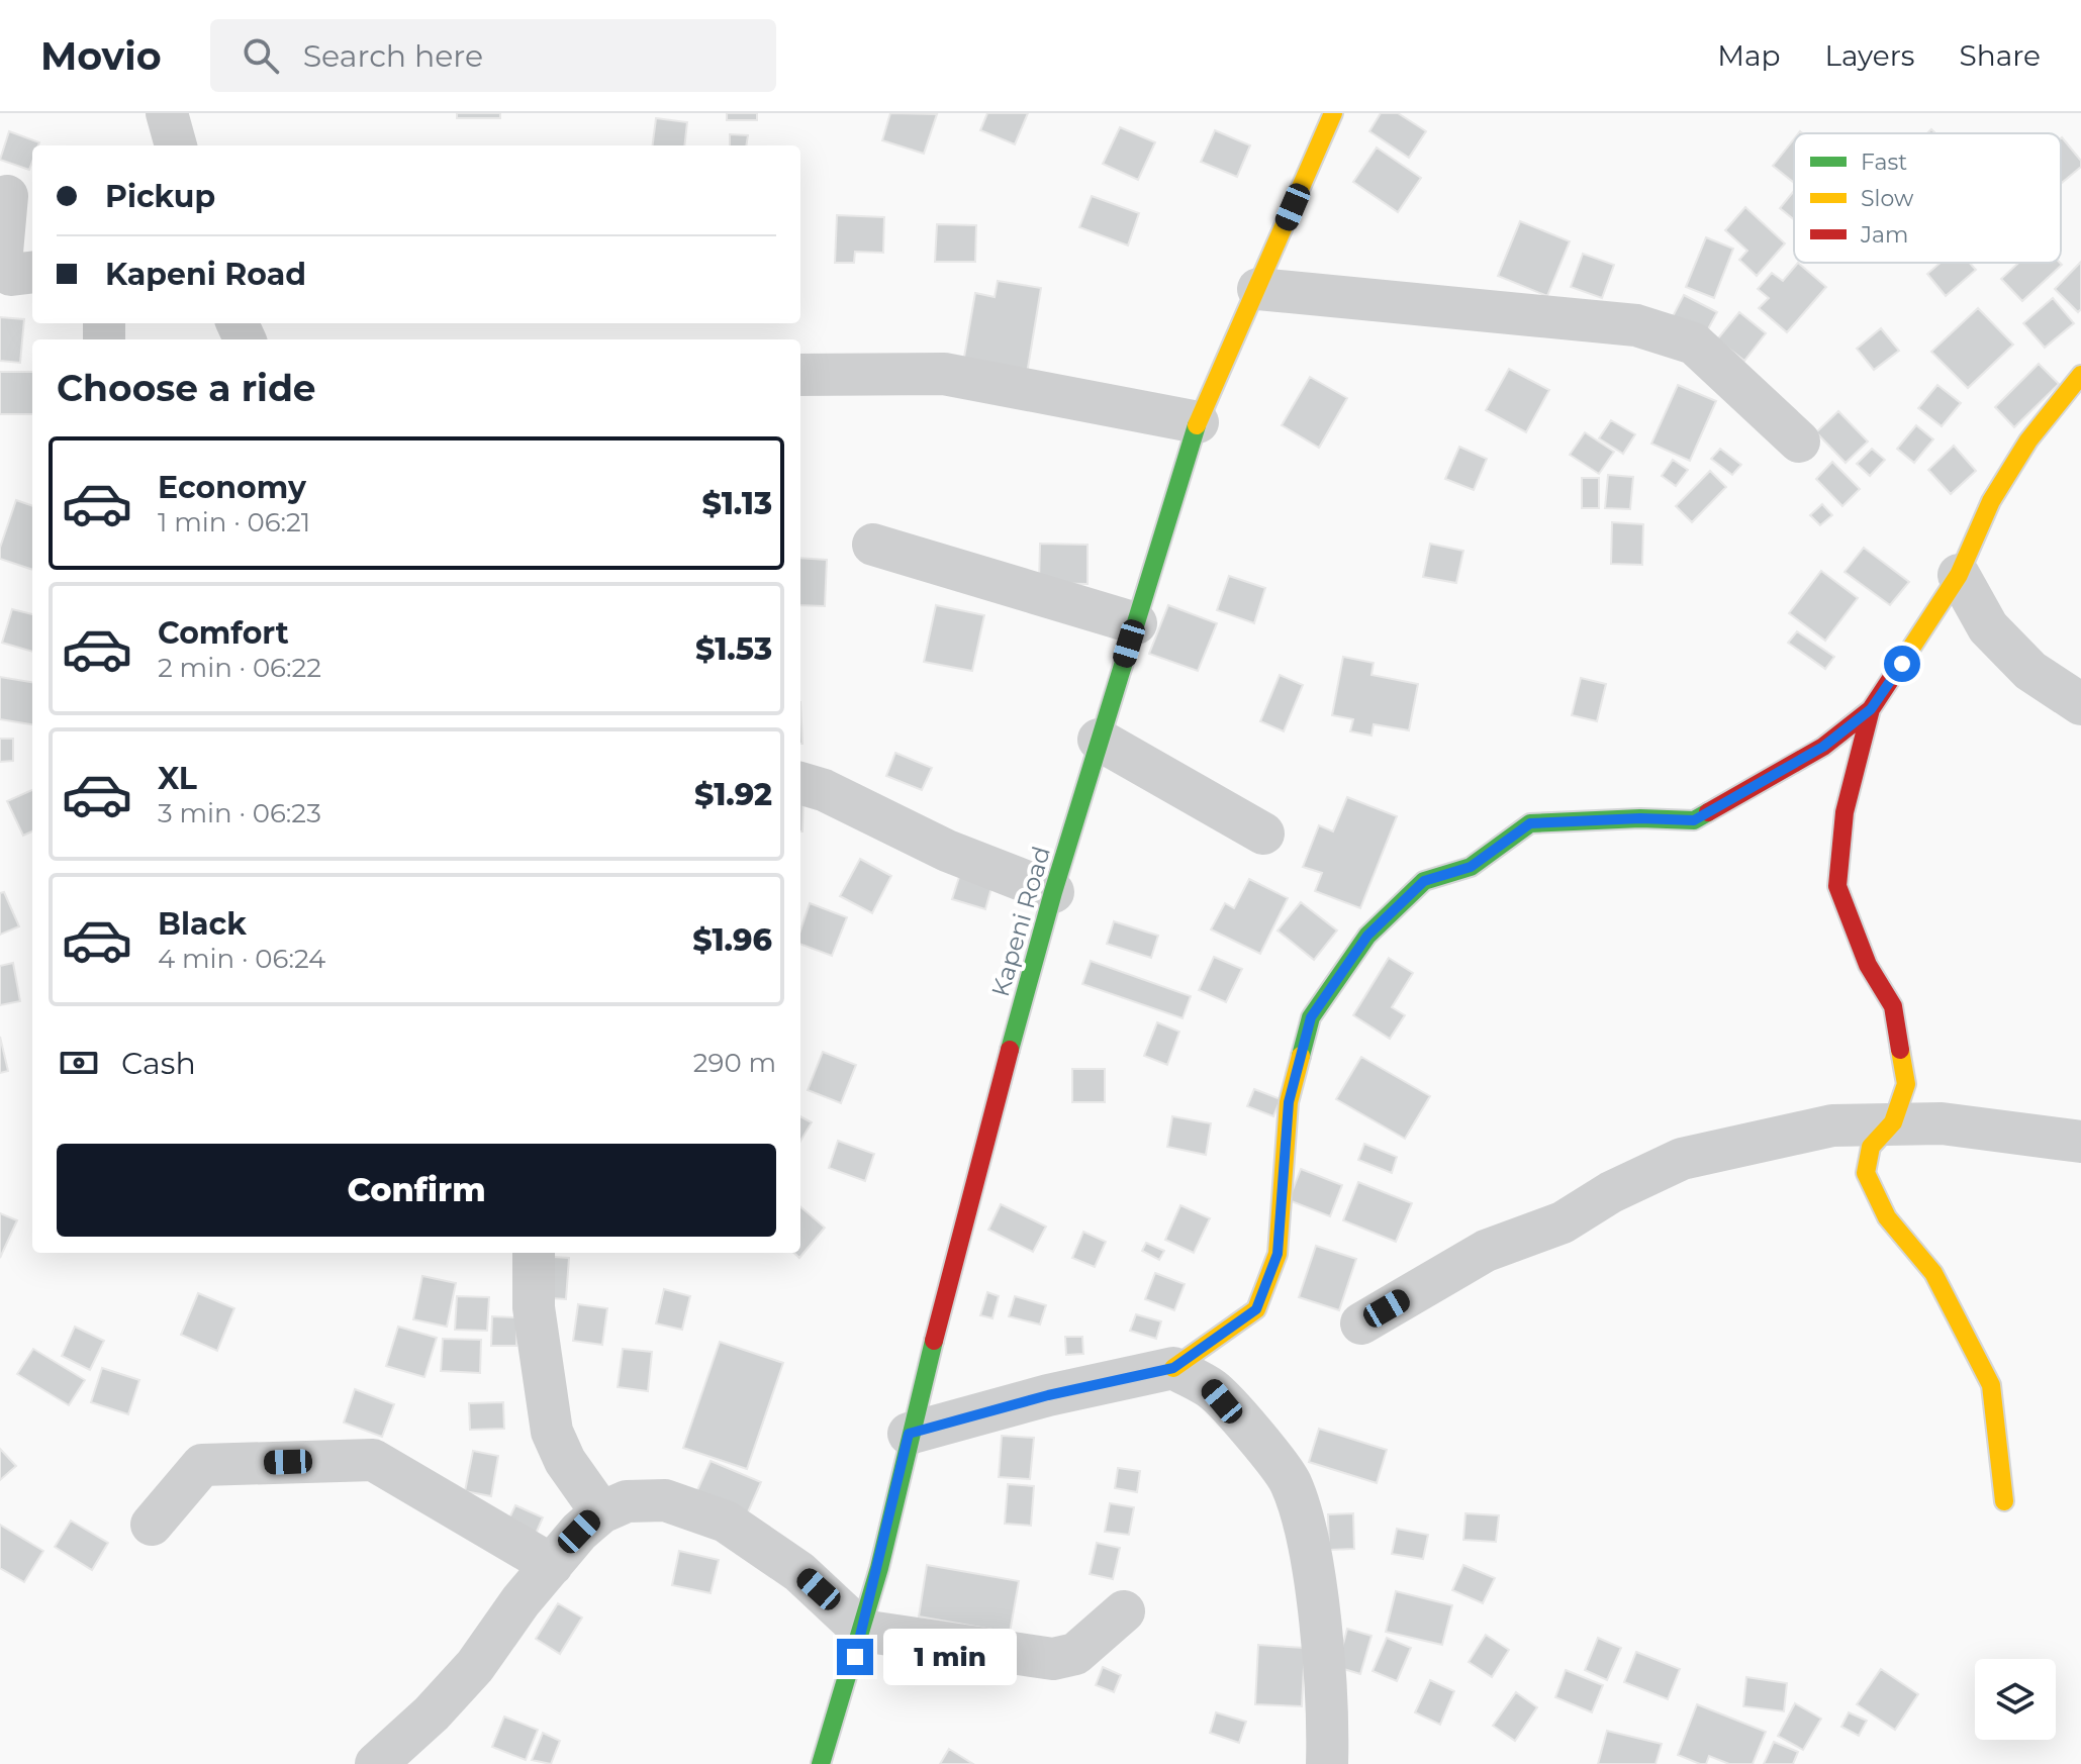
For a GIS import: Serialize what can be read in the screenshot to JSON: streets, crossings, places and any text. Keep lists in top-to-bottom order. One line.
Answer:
{"streets":{"street":["Kapeni Road"]},"legend":["Fast","Slow","Jam"],"page":{"header":"Movio","search":"Search here","nav":["Map","Layers","Share"],"banner":["Pickup","Kapeni Road"],"heading":"Choose a ride","list":[{"name":"Economy","note":"1 min · 06:21","value":"$1.13"},{"name":"Comfort","note":"2 min · 06:22","value":"$1.53"},{"name":"XL","note":"3 min · 06:23","value":"$1.92"},{"name":"Black","note":"4 min · 06:24","value":"$1.96"}],"pay":["Cash","290 m"],"buttons":"Confirm","bubble":"1 min"}}
